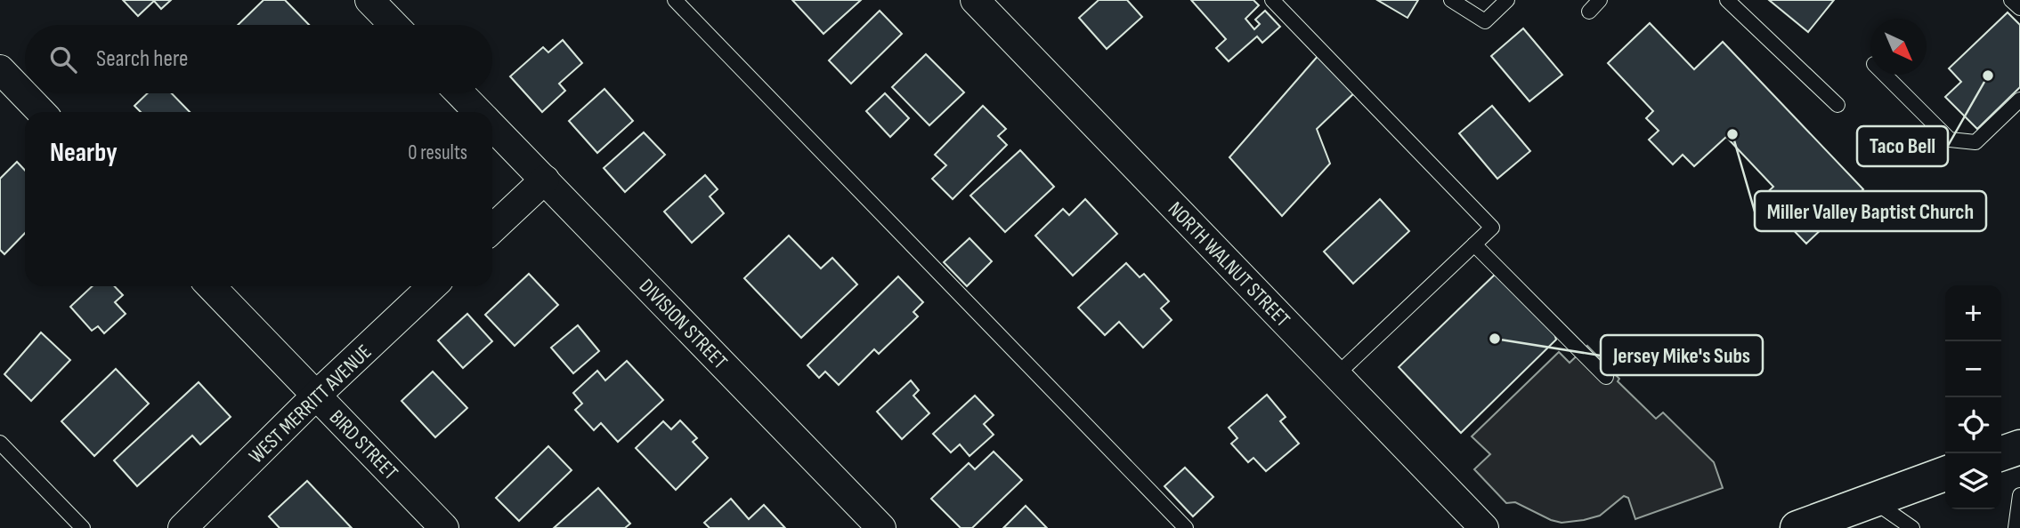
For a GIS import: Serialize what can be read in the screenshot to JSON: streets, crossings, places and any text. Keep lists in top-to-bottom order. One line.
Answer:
{"streets":{"street":["NORTH WALNUT STREET","DIVISION STREET","WEST MERRITT AVENUE","BIRD STREET"]},"crossings":[["WEST MERRITT AVENUE","BIRD STREET"]],"places":["Taco Bell","Miller Valley Baptist Church","Jersey Mike's Subs"],"north":"bottom right","page":{"search":"Search here","heading":["Nearby","0 results"],"map_buttons":["+","−"]}}
